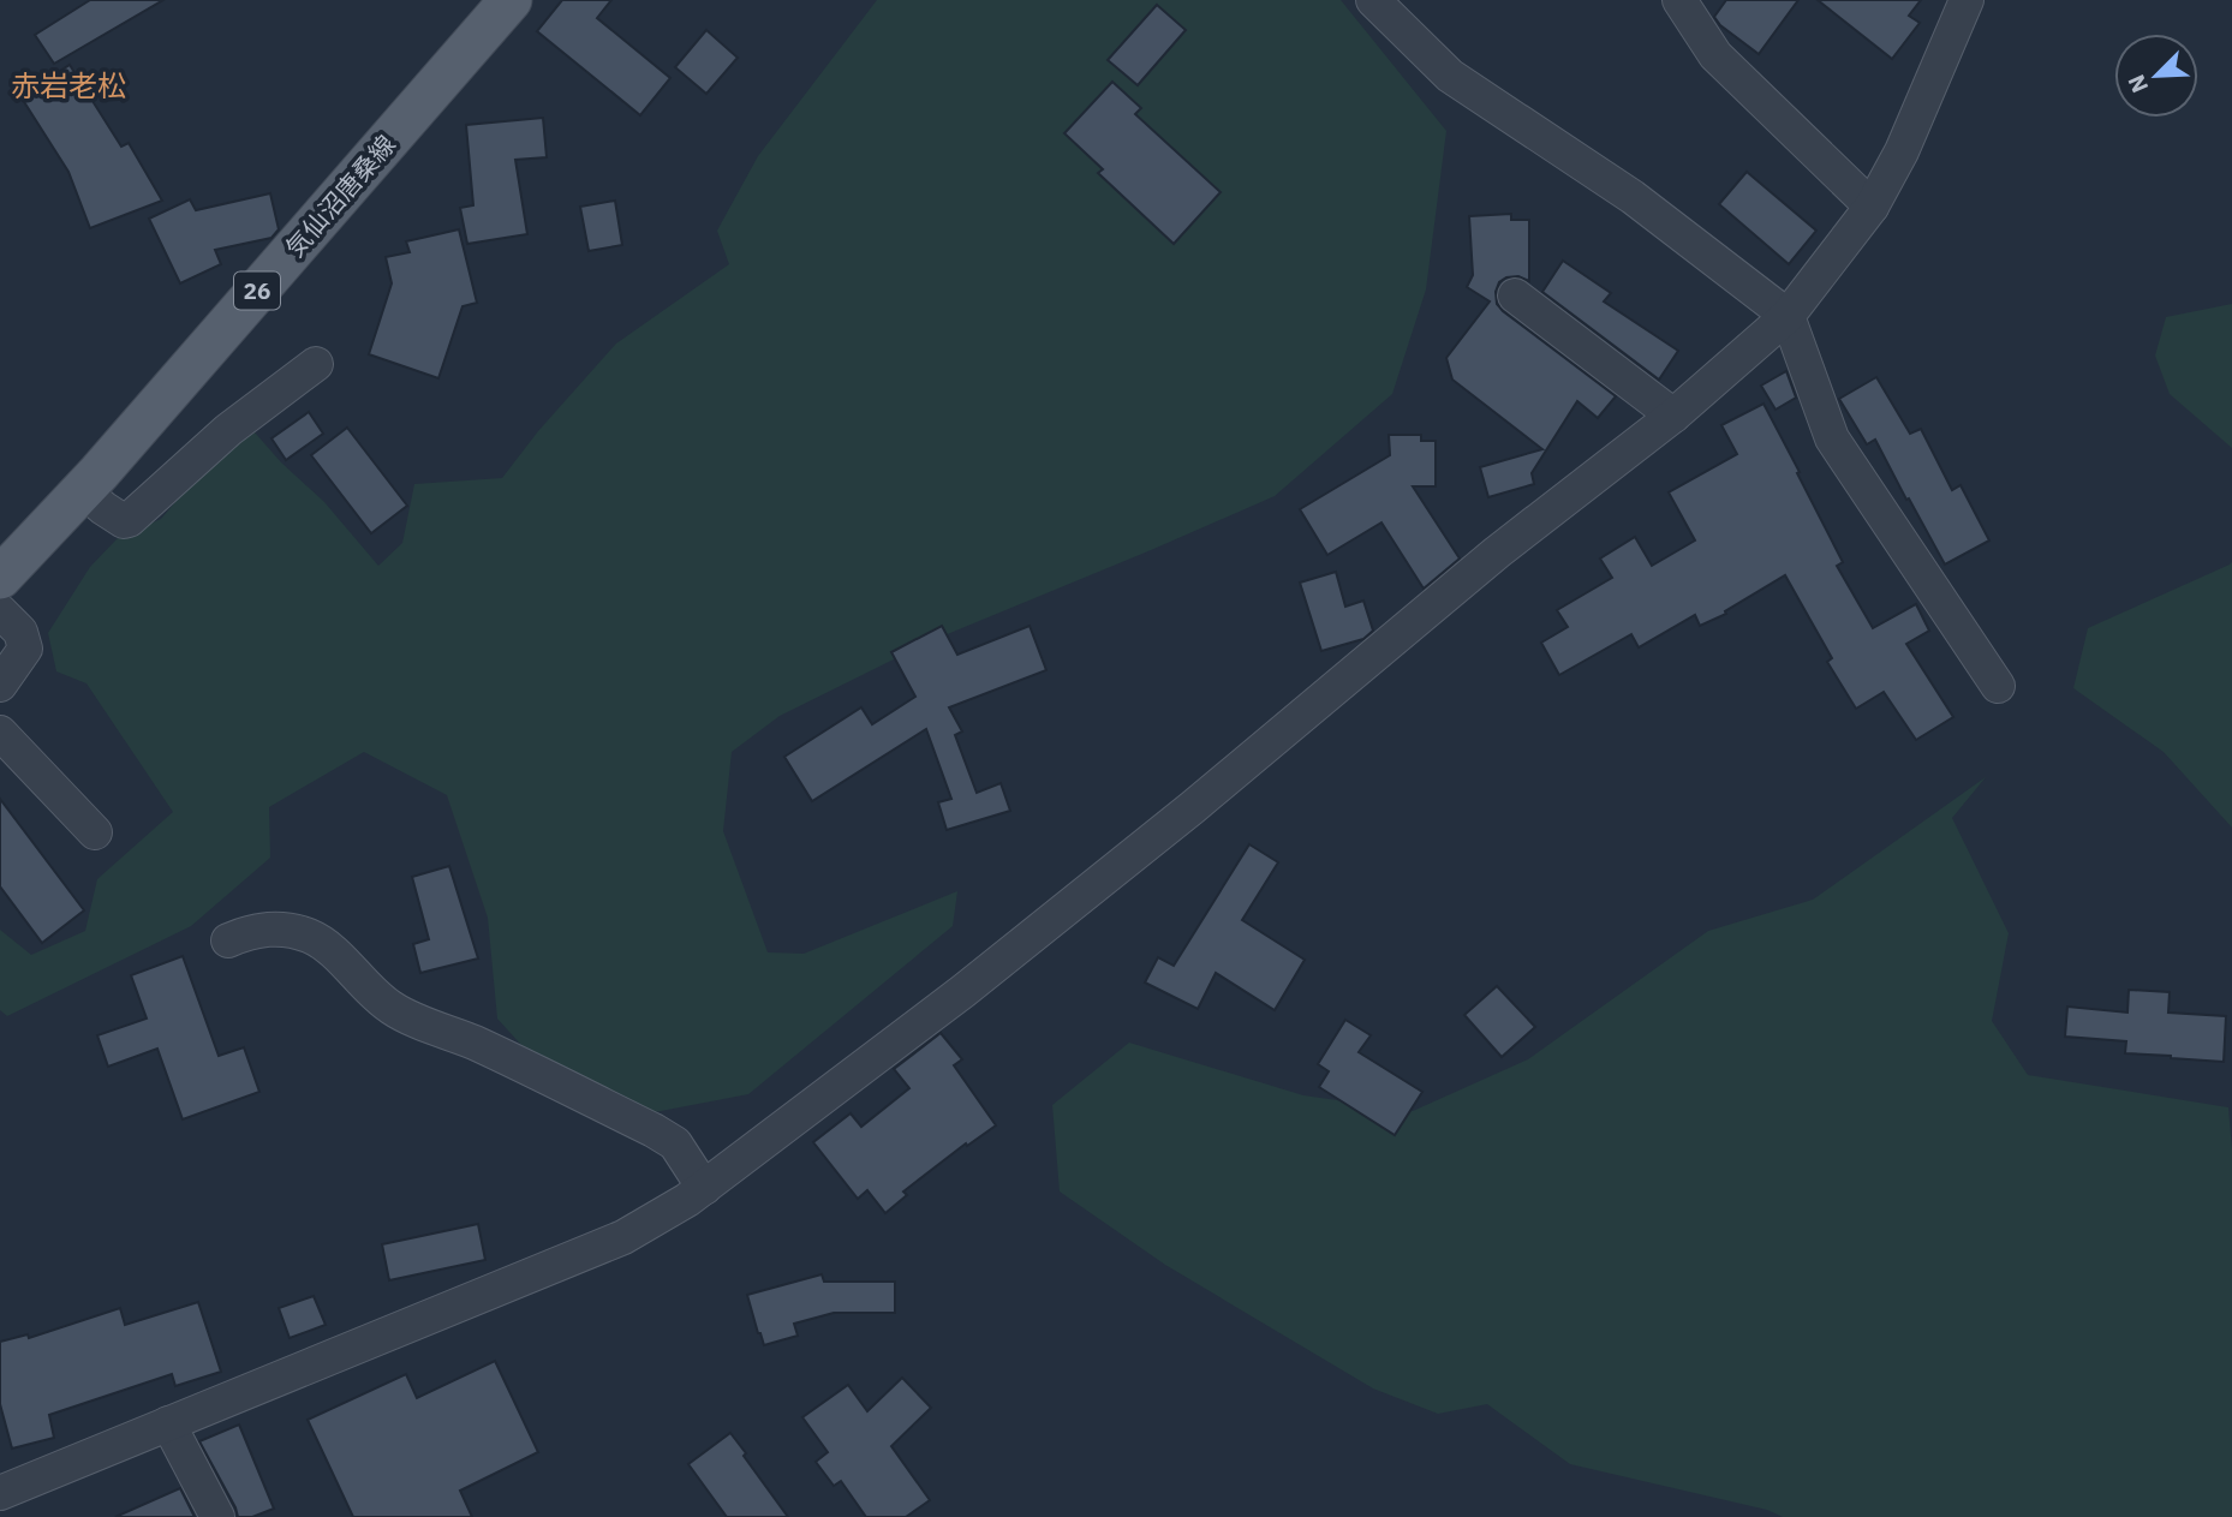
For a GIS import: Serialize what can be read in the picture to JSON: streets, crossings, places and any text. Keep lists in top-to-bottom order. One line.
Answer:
{"streets":{"main road":["気仙沼唐桑線","26"]},"districts":["赤岩老松"],"north":"bottom left"}
